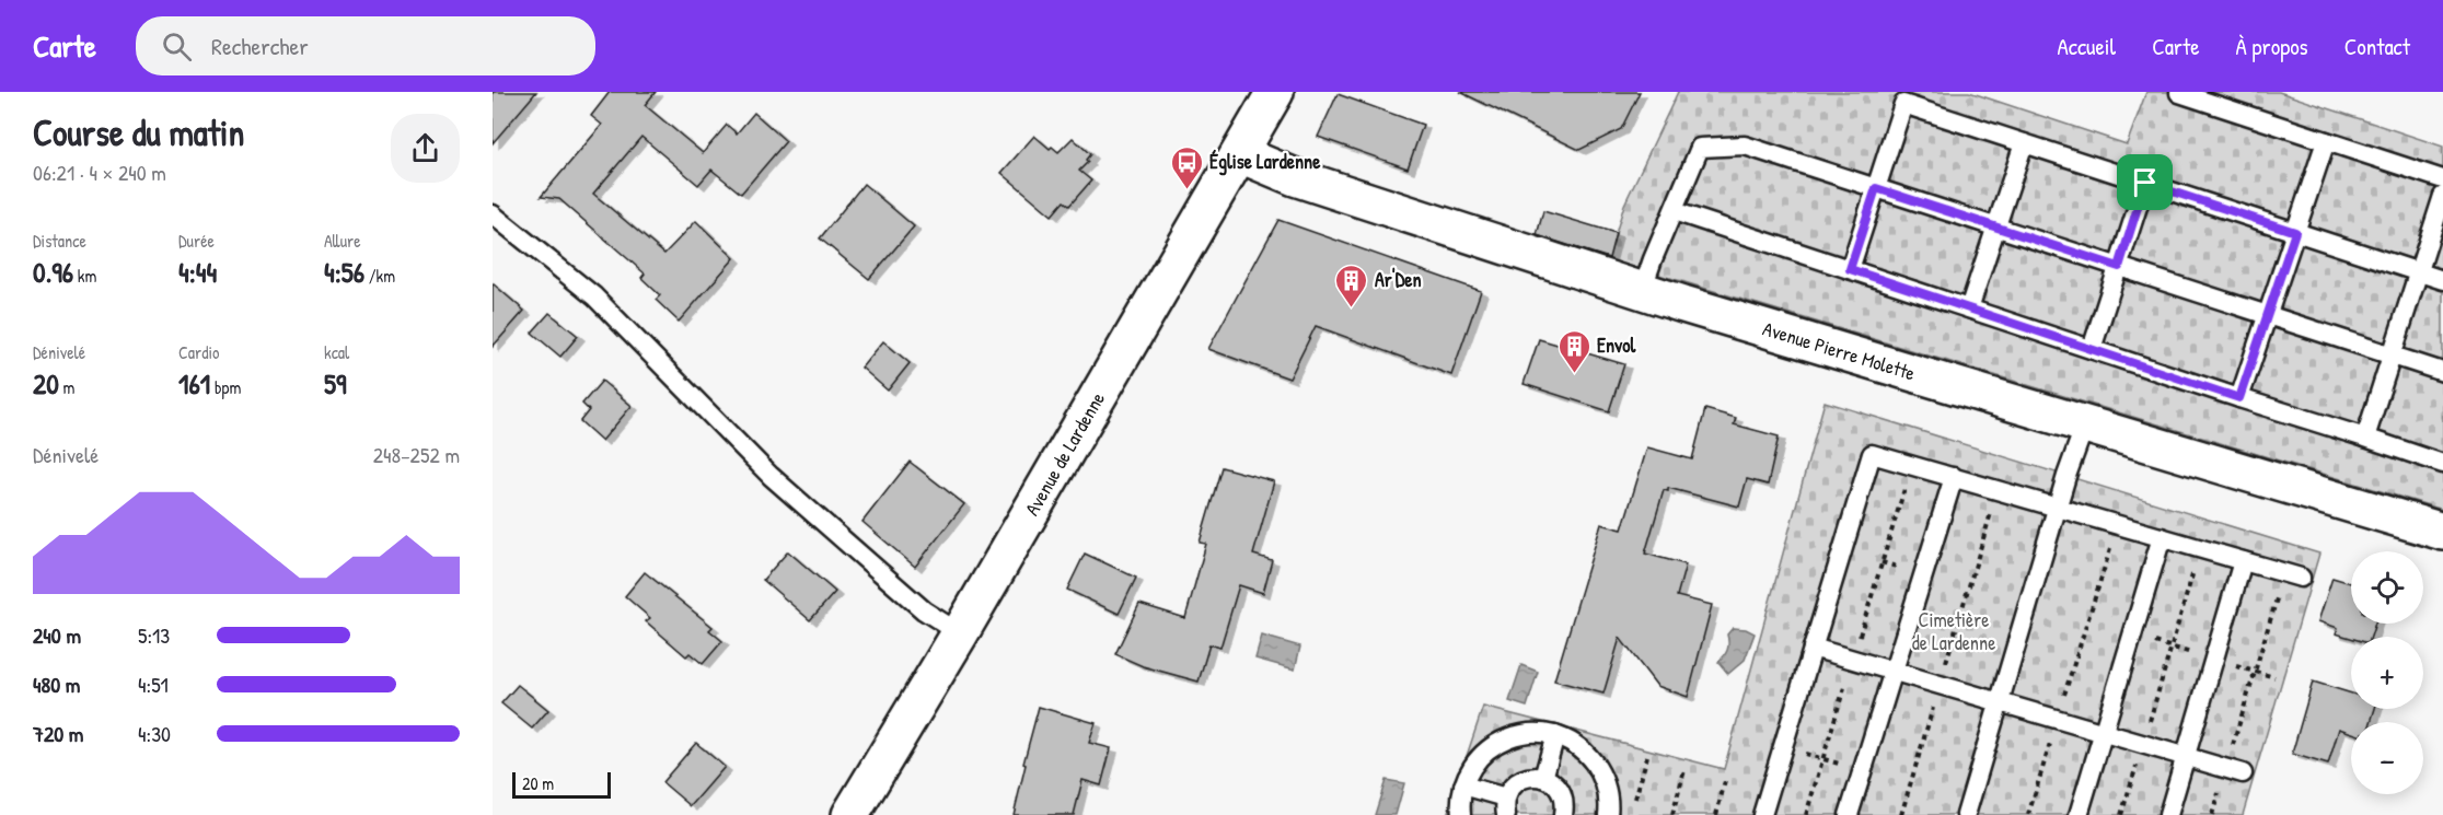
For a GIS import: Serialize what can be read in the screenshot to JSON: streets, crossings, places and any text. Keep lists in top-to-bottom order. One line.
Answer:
{"streets":{"street":["Avenue Pierre Molette","Avenue de Lardenne"]},"crossings":[["Avenue Pierre Molette","Avenue de Lardenne"]],"parks":["Cimetière de Lardenne"],"places":{"bus stop":["Église Lardenne"],"building":["Ar'Den","Envol"]},"scale_bar":"20 m","page":{"header":"Carte","search":"Rechercher","nav":["Accueil","Carte","À propos","Contact"],"heading":["Course du matin","06:21 · 4 × 240 m"],"stats":[["Distance","0.96 km"],["Durée","4:44"],["Allure","4:56 /km"],["Dénivelé","20 m"],["Cardio","161 bpm"],["kcal","59"]],"chart":["Dénivelé","248–252 m"],"map_buttons":["+","−"],"list":[{"name":"240 m","note":"5:13"},{"name":"480 m","note":"4:51"},{"name":"720 m","note":"4:30"}],"scale":"20 m"}}
